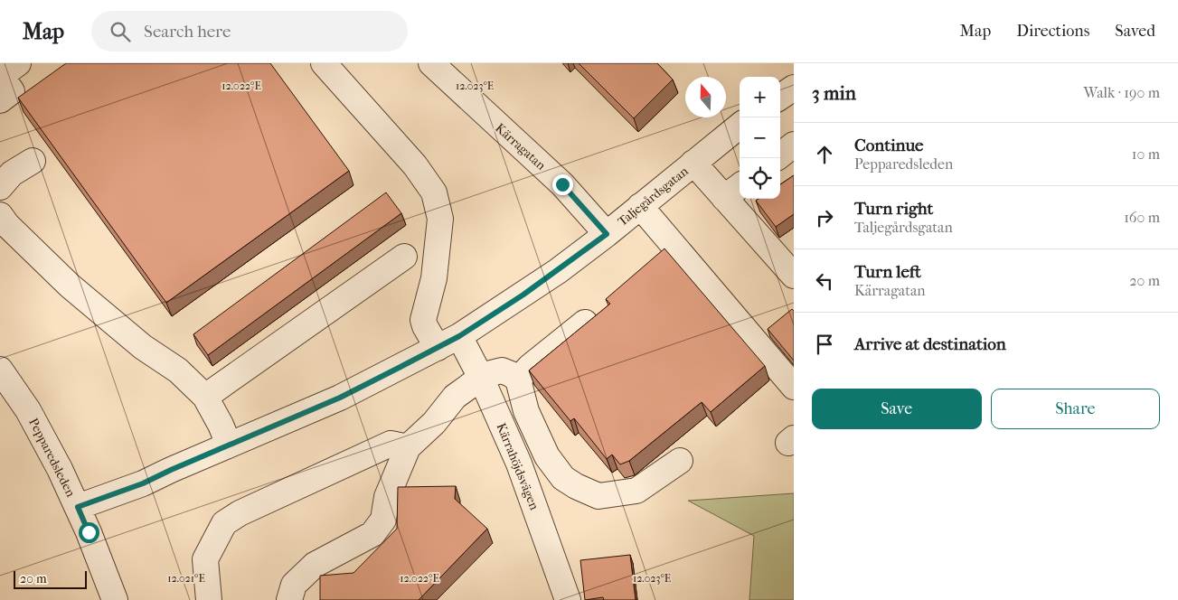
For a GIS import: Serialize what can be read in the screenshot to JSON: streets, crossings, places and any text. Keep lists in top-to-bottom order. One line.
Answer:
{"streets":{"street":["Kärragatan","Taljegårdsgatan","Pepparedsleden","Kärrahöjdsvägen"]},"crossings":[["Kärragatan","Taljegårdsgatan"],["Taljegårdsgatan","Pepparedsleden"],["Taljegårdsgatan","Kärrahöjdsvägen"]],"scale_bar":"20 m","north":"top","page":{"header":"Map","search":"Search here","nav":["Map","Directions","Saved"],"heading":["3 min","Walk · 190 m"],"map_buttons":["+","−"],"list":[["Continue","Pepparedsleden","10 m"],["Turn right","Taljegårdsgatan","160 m"],["Turn left","Kärragatan","20 m"],"Arrive at destination"],"buttons":["Save","Share"],"scale":"20 m"},"coordinates":["12.022°E","12.023°E","12.021°E"]}
